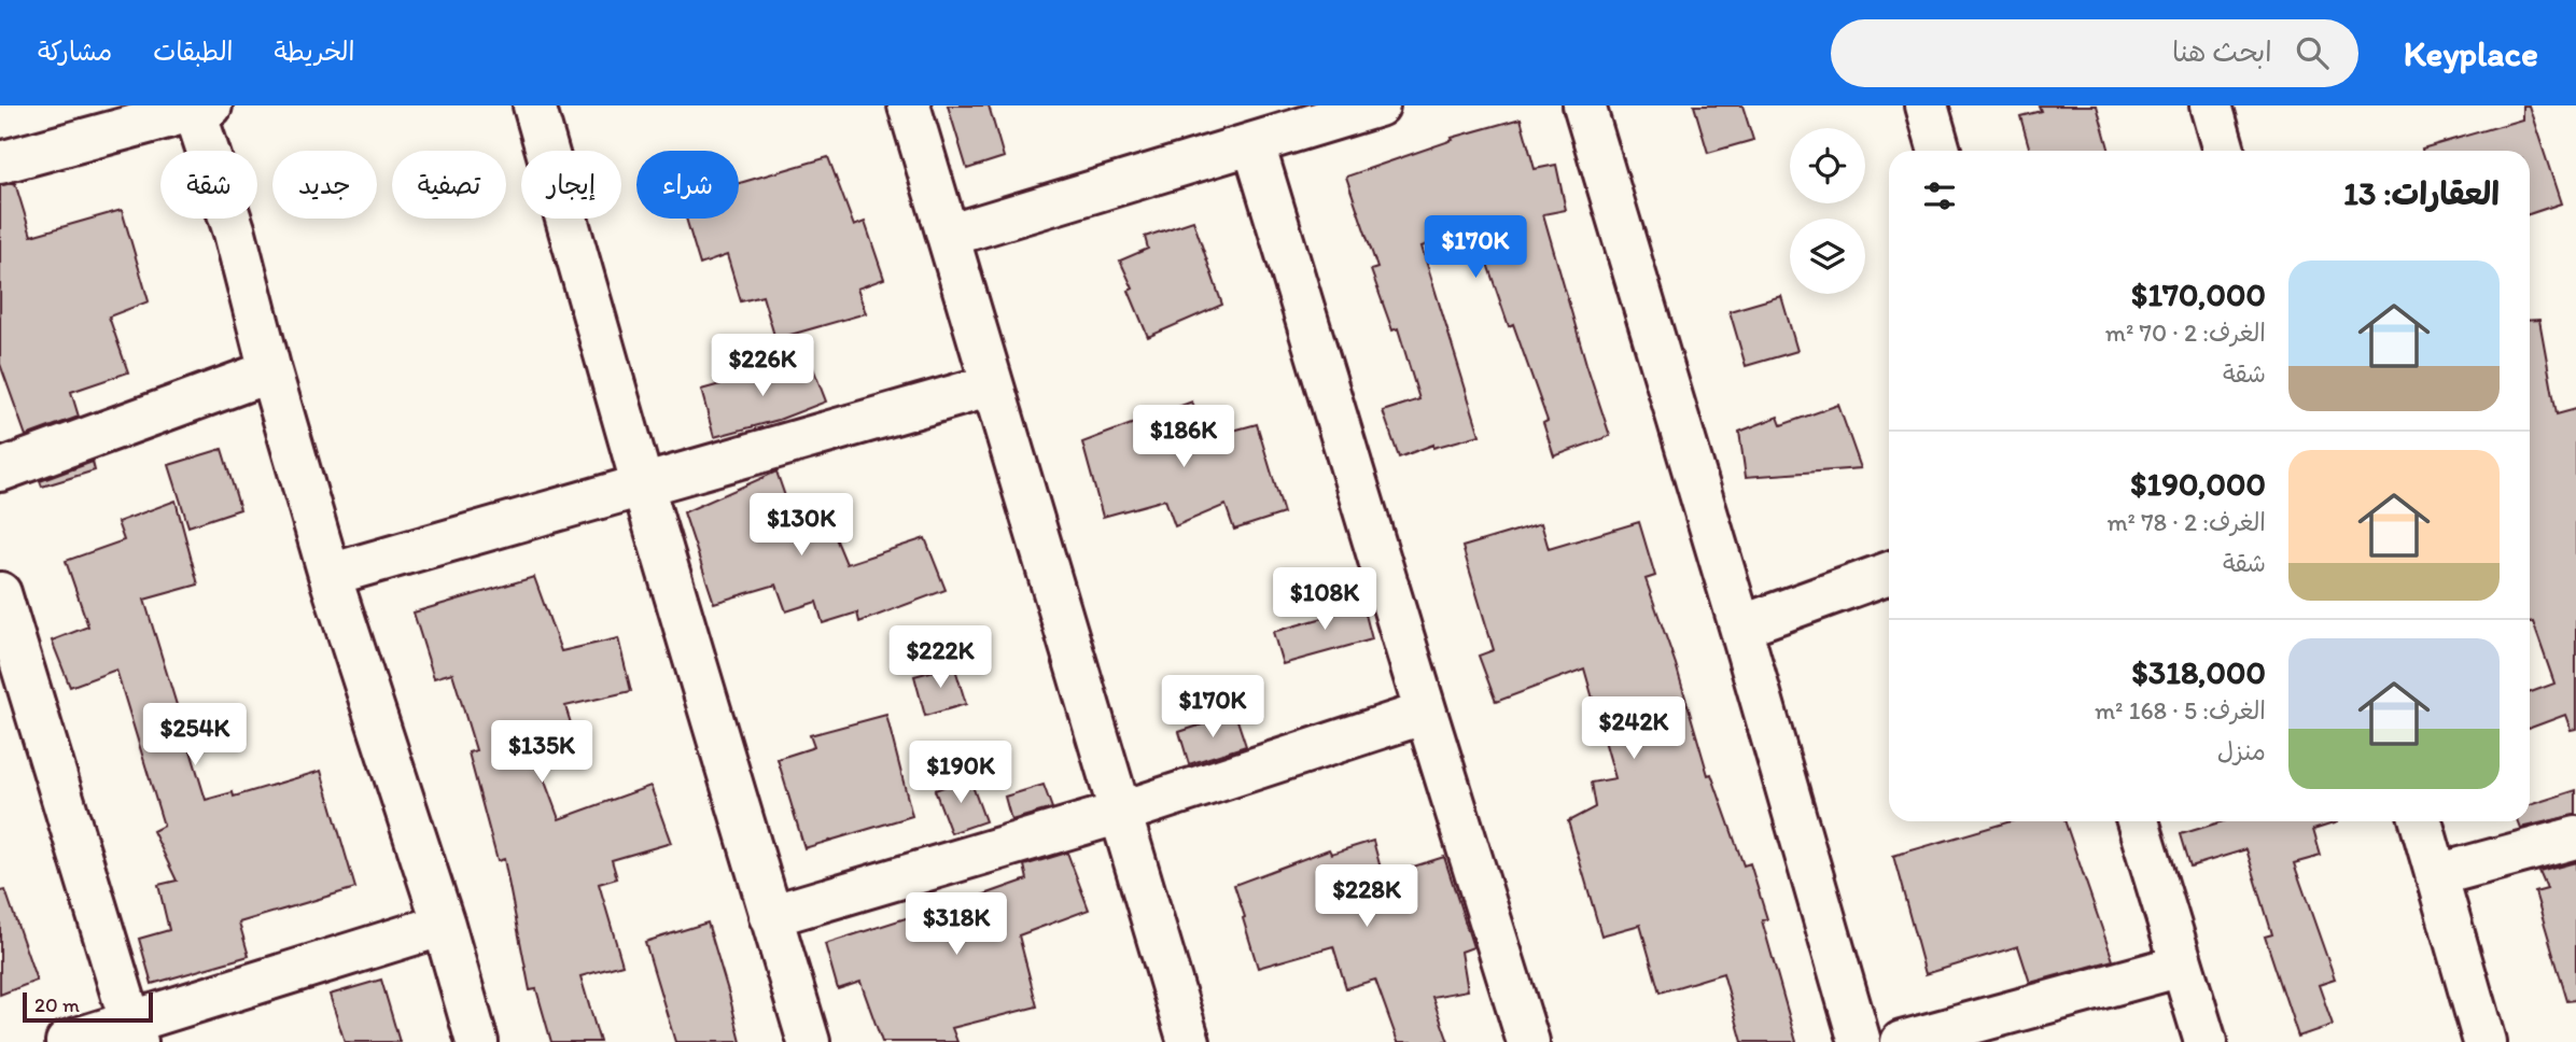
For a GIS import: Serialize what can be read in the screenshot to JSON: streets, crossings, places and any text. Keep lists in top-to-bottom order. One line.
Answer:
{"scale_bar":"20 m","page":{"header":"Keyplace","search":"ابحث هنا","nav":["الخريطة","الطبقات","مشاركة"],"chip":["شراء","إيجار","تصفية","جديد","شقة"],"heading":"العقارات: 13","price":["$170K","$226K","$186K","$130K","$108K","$222K","$170K","$242K","$254K","$135K","$190K","$228K","$318K"],"list":[{"name":"$170,000","note":"الغرف: 2 · 70 m² · شقة"},{"name":"$190,000","note":"الغرف: 2 · 78 m² · شقة"},{"name":"$318,000","note":"الغرف: 5 · 168 m² · منزل"}],"scale":"20 m"}}
